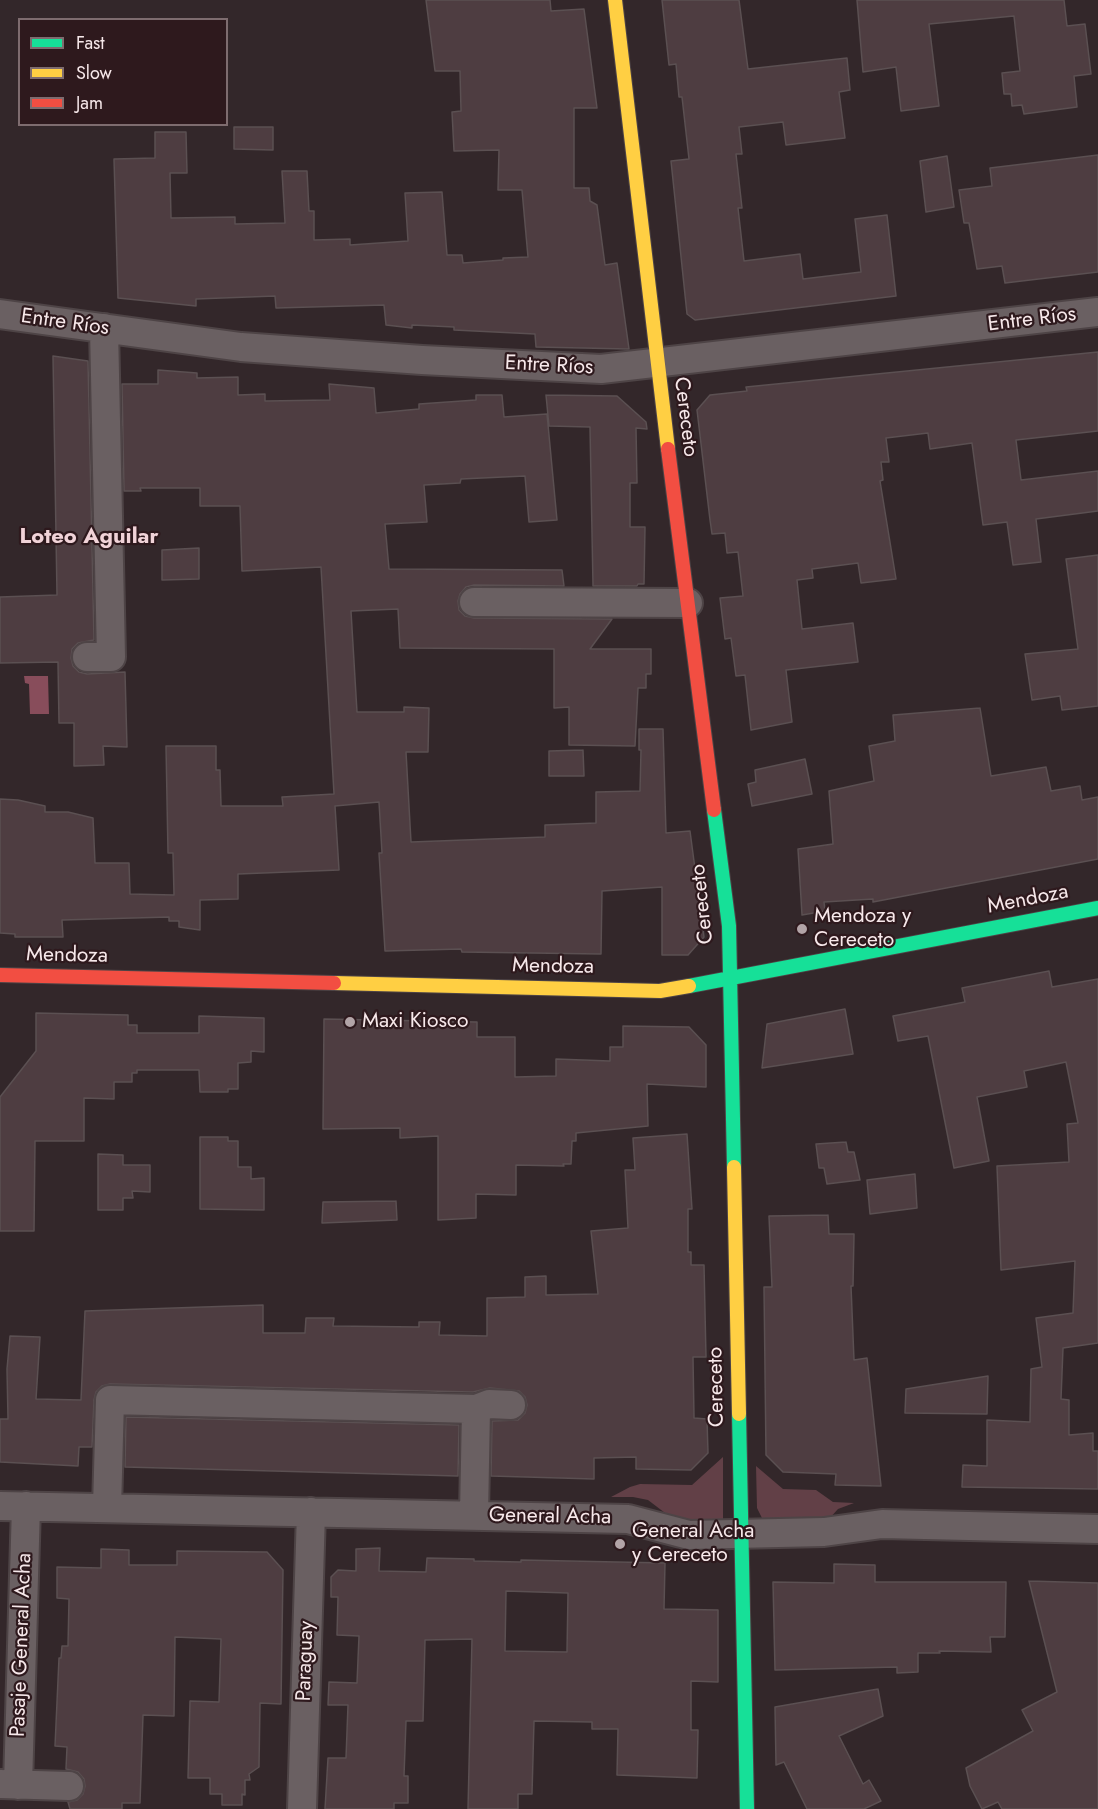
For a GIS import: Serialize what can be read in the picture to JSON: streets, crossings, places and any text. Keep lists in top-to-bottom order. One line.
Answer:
{"streets":{"street":["Entre Ríos","Cereceto","Mendoza","General Acha","Pasaje General Acha","Paraguay"]},"crossings":[["Entre Ríos","Cereceto"],["Cereceto","Mendoza"],["Cereceto","General Acha"],["General Acha","Pasaje General Acha"],["General Acha","Paraguay"]],"districts":["Loteo Aguilar"],"places":["Mendoza y Cereceto","Maxi Kiosco","General Acha y Cereceto"],"legend":["Fast","Slow","Jam"]}
